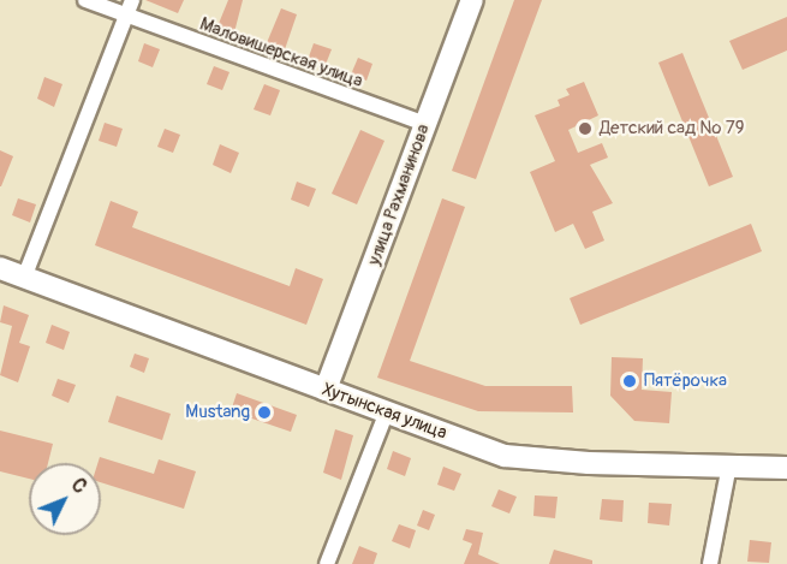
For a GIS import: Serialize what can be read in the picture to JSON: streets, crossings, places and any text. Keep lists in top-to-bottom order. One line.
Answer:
{"streets":{"street":["Маловишерская улица","улица Рахманинова","Хутынская улица"]},"crossings":[["Маловишерская улица","улица Рахманинова"],["улица Рахманинова","Хутынская улица"]],"places":["Детский сад № 79","Пятёрочка","Mustang"],"north":"top right"}
